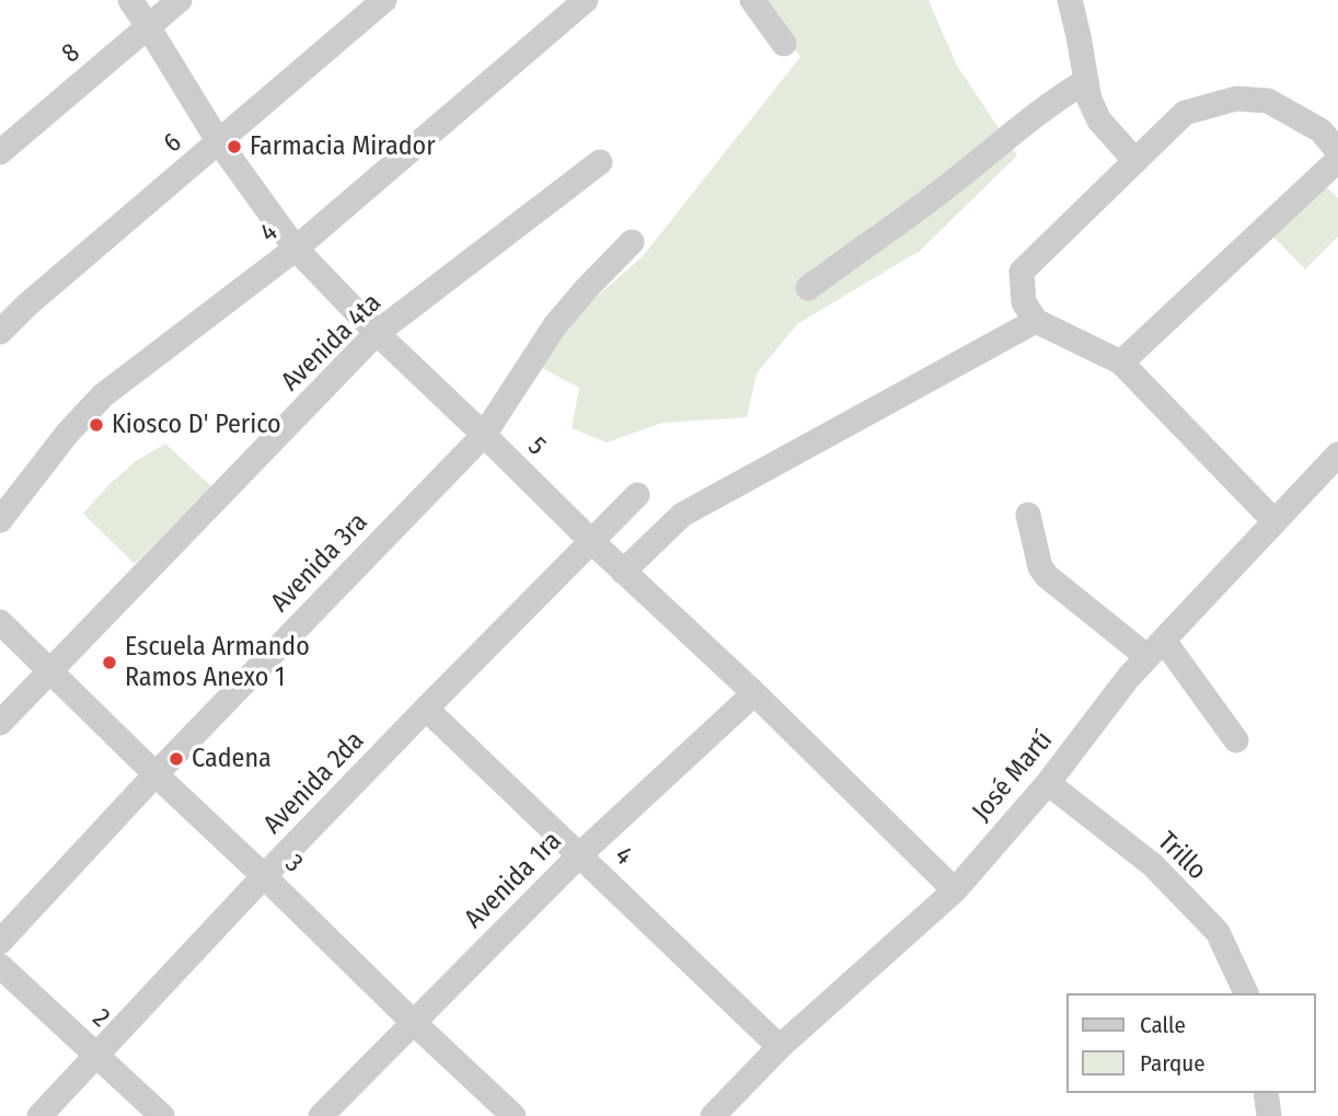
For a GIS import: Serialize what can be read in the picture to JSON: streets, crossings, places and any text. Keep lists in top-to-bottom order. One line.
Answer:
{"streets":{"street":["8","6","4","Avenida 4ta","5","Avenida 3ra","José Martí","Avenida 2da","Trillo","3","Avenida 1ra","2"]},"crossings":[["8","5"],["6","5"],["4","5"],["4","José Martí"],["4","Avenida 2da"],["4","Avenida 1ra"],["Avenida 4ta","5"],["Avenida 4ta","3"],["5","Avenida 3ra"],["5","José Martí"],["5","Avenida 2da"],["5","Avenida 1ra"],["Avenida 3ra","3"],["José Martí","Trillo"],["Avenida 2da","3"],["Avenida 2da","2"],["3","Avenida 1ra"]],"places":["Farmacia Mirador","Kiosco D' Perico","Escuela Armando Ramos Anexo 1","Cadena"],"legend":["Calle","Parque"]}
